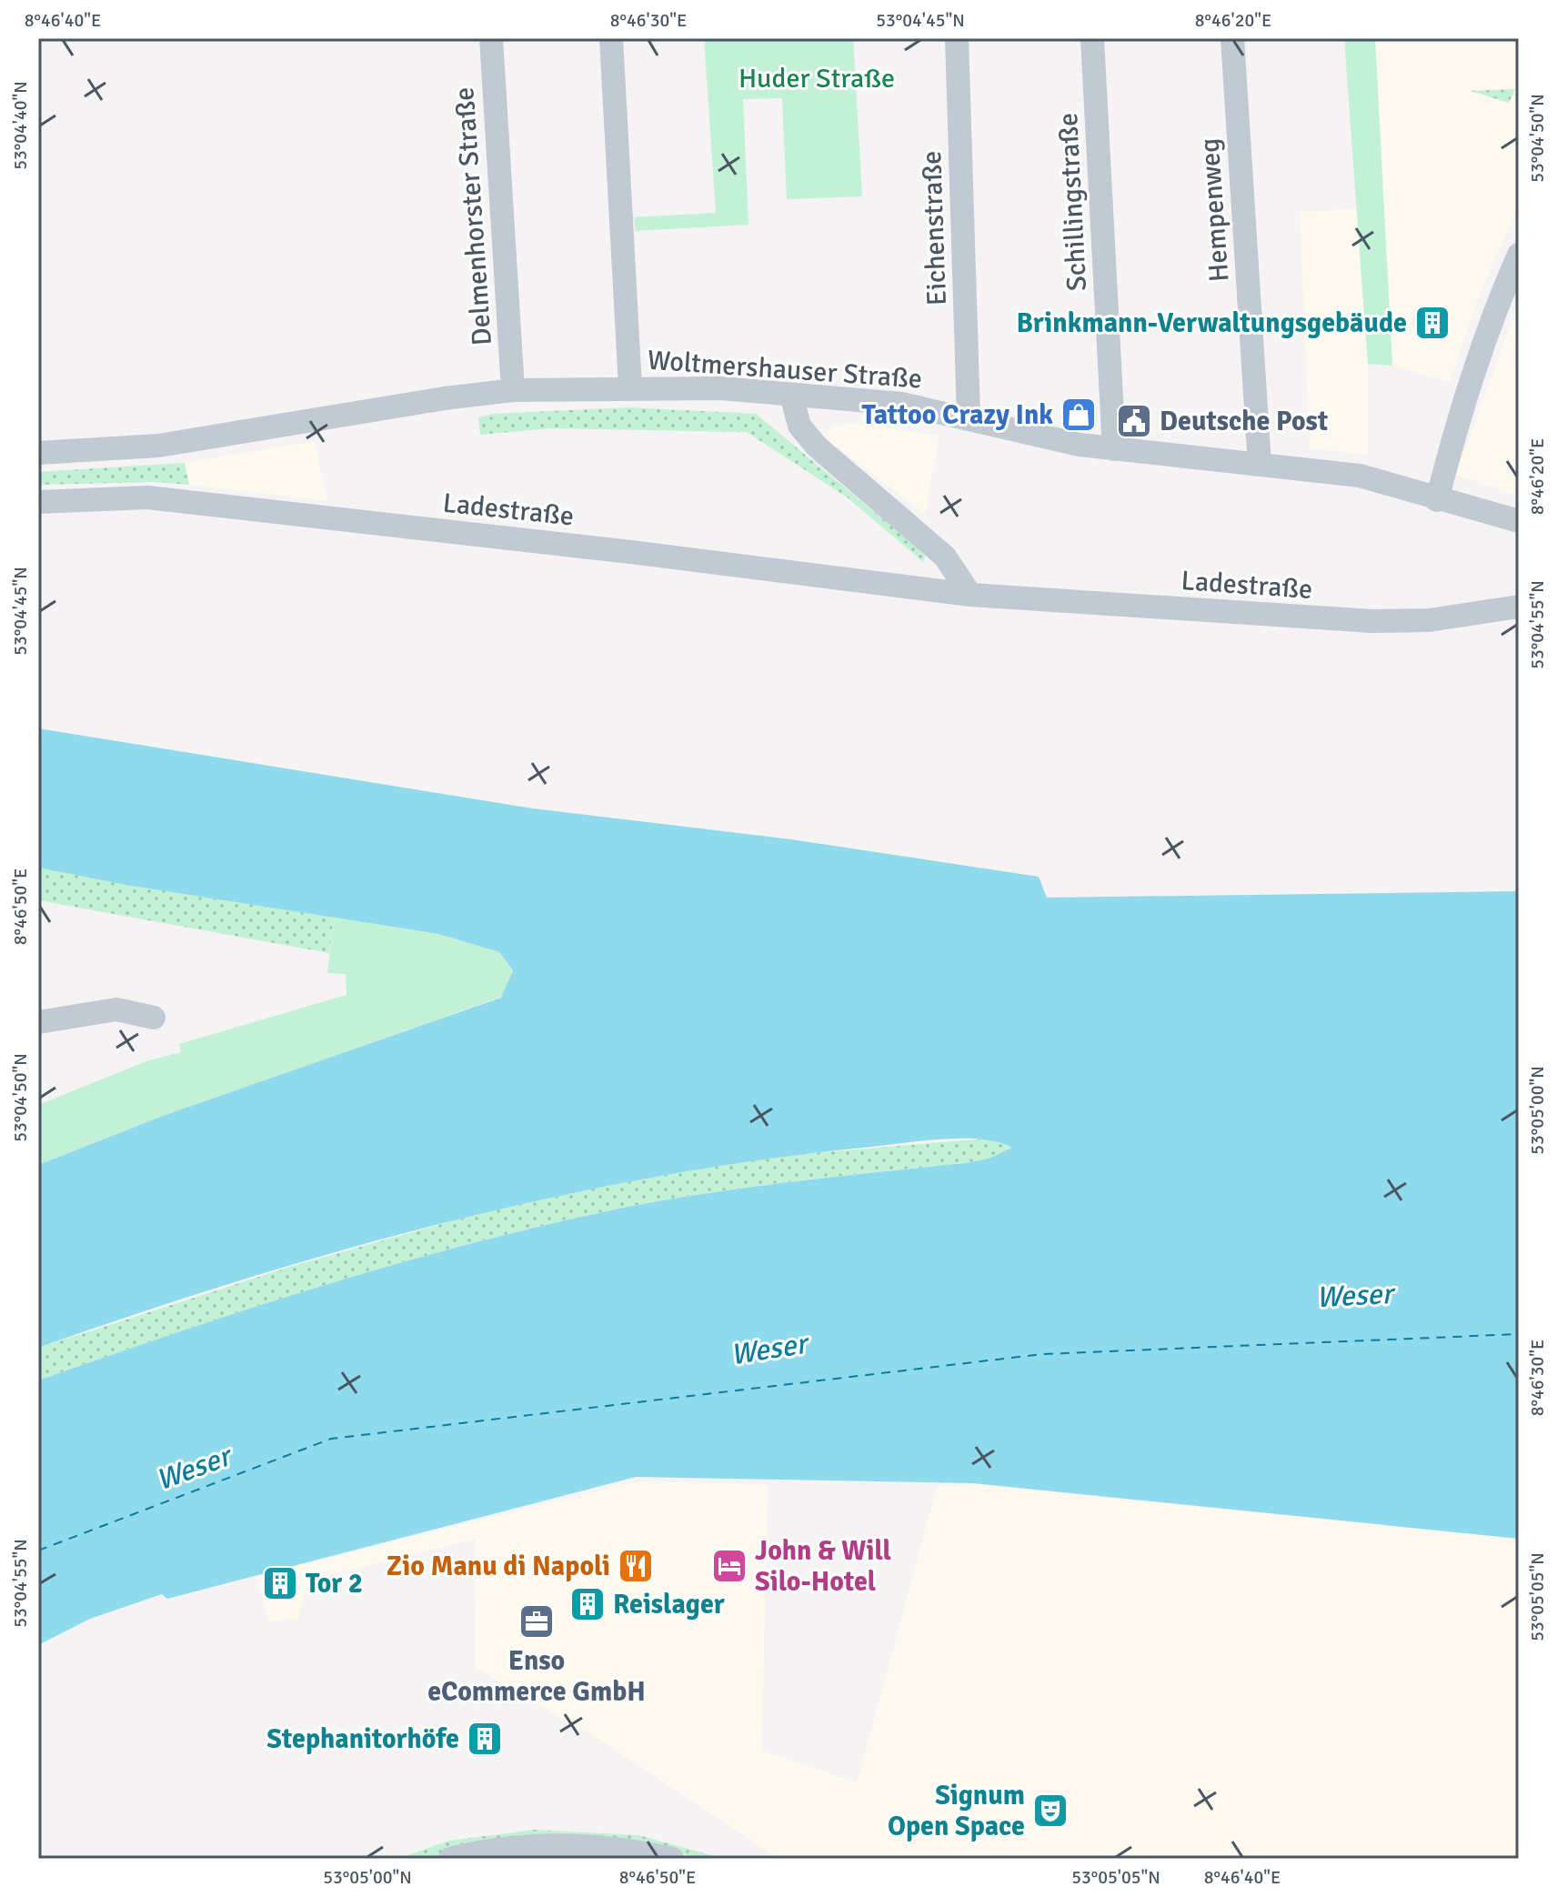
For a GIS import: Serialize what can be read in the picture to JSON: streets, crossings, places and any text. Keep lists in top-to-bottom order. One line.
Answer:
{"streets":{"street":["Schillingstraße","Hempenweg","Delmenhorster Straße","Eichenstraße","Woltmershauser Straße","Ladestraße"]},"crossings":[["Schillingstraße","Woltmershauser Straße"],["Hempenweg","Woltmershauser Straße"],["Delmenhorster Straße","Woltmershauser Straße"],["Eichenstraße","Woltmershauser Straße"]],"water":["Weser"],"parks":["Huder Straße"],"places":{"building":["Brinkmann-Verwaltungsgebäude","Tor 2","Reislager","Stephanitorhöfe"],"shop":["Tattoo Crazy Ink"],"public building":["Deutsche Post"],"restaurant":["Zio Manu di Napoli"],"hotel":["John & Will Silo-Hotel"],"office":["Enso eCommerce GmbH"],"theatre":["Signum Open Space"]},"coordinates":["8°46'40\"E","8°46'30\"E","53°04'45\"N","8°46'20\"E","53°04'40\"N","53°04'50\"N","53°04'55\"N","8°46'50\"E","53°05'00\"N","53°05'05\"N"]}
